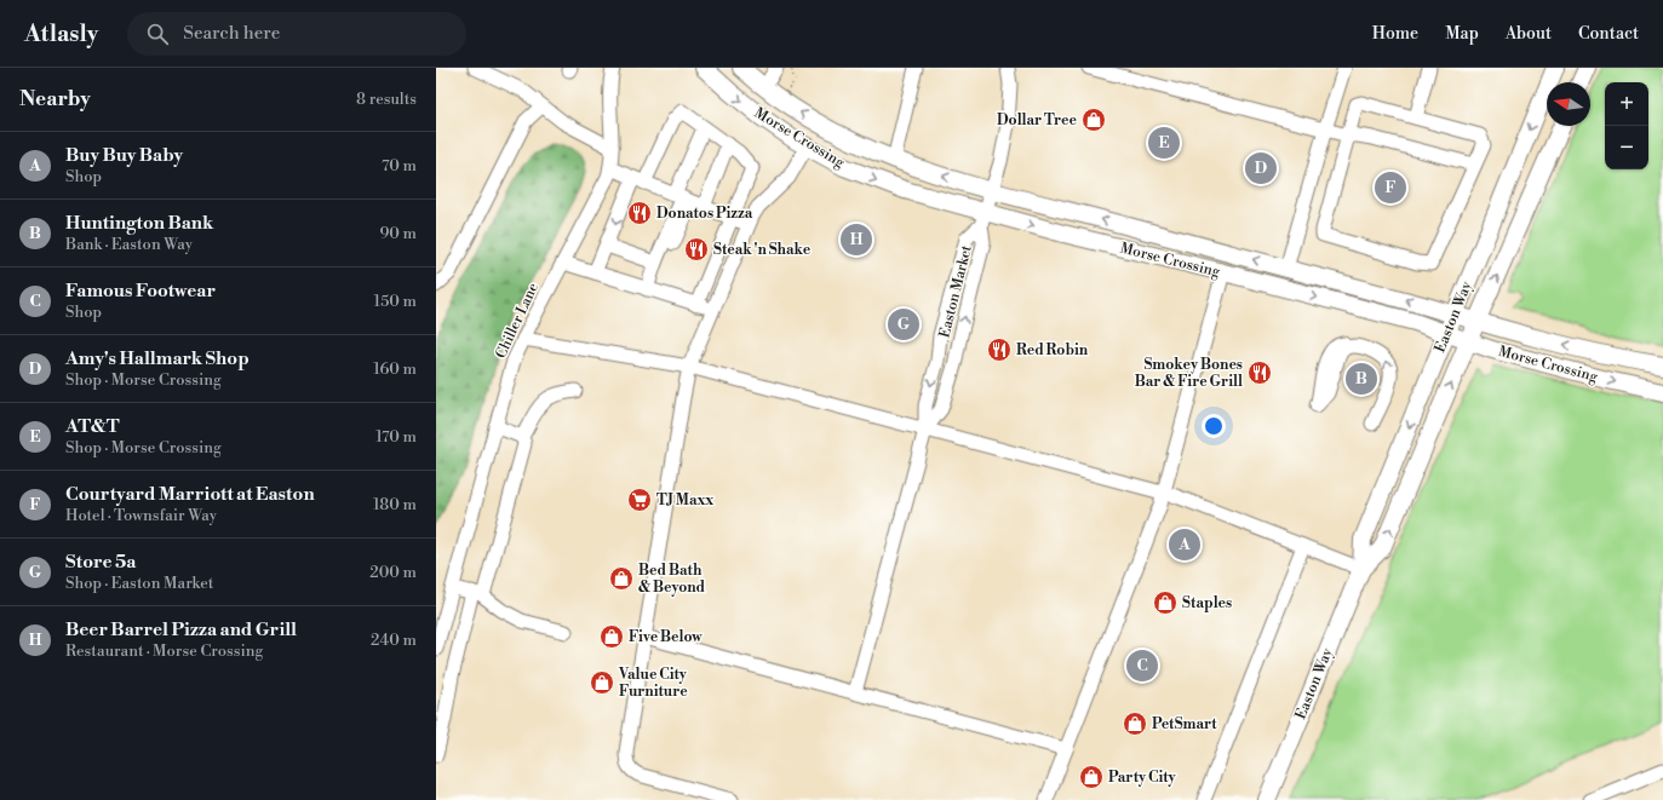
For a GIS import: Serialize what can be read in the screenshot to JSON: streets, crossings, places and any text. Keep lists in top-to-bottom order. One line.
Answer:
{"streets":{"main road":["Morse Crossing","Easton Way"],"street":["Easton Market","Chiller Lane"]},"crossings":[["Morse Crossing","Easton Market"],["Morse Crossing","Easton Way"]],"places":{"shop":["Dollar Tree","Bed Bath & Beyond","Staples","Five Below","Value City Furniture","PetSmart","Party City"],"restaurant":["Donatos Pizza","Steak 'n Shake","Red Robin","Smokey Bones Bar & Fire Grill"],"supermarket":["TJ Maxx"]},"north":"left","page":{"header":"Atlasly","search":"Search here","nav":["Home","Map","About","Contact"],"heading":["Nearby","8 results"],"map_buttons":["+","−"],"pins":["E","D","F","H","G","B","A","C"],"list":[{"mark":"A","name":"Buy Buy Baby","note":"Shop","value":"70 m"},{"mark":"B","name":"Huntington Bank","note":"Bank · Easton Way","value":"90 m"},{"mark":"C","name":"Famous Footwear","note":"Shop","value":"150 m"},{"mark":"D","name":"Amy's Hallmark Shop","note":"Shop · Morse Crossing","value":"160 m"},{"mark":"E","name":"AT&T","note":"Shop · Morse Crossing","value":"170 m"},{"mark":"F","name":"Courtyard Marriott at Easton","note":"Hotel · Townsfair Way","value":"180 m"},{"mark":"G","name":"Store 5a","note":"Shop · Easton Market","value":"200 m"},{"mark":"H","name":"Beer Barrel Pizza and Grill","note":"Restaurant · Morse Crossing","value":"240 m"}]}}
